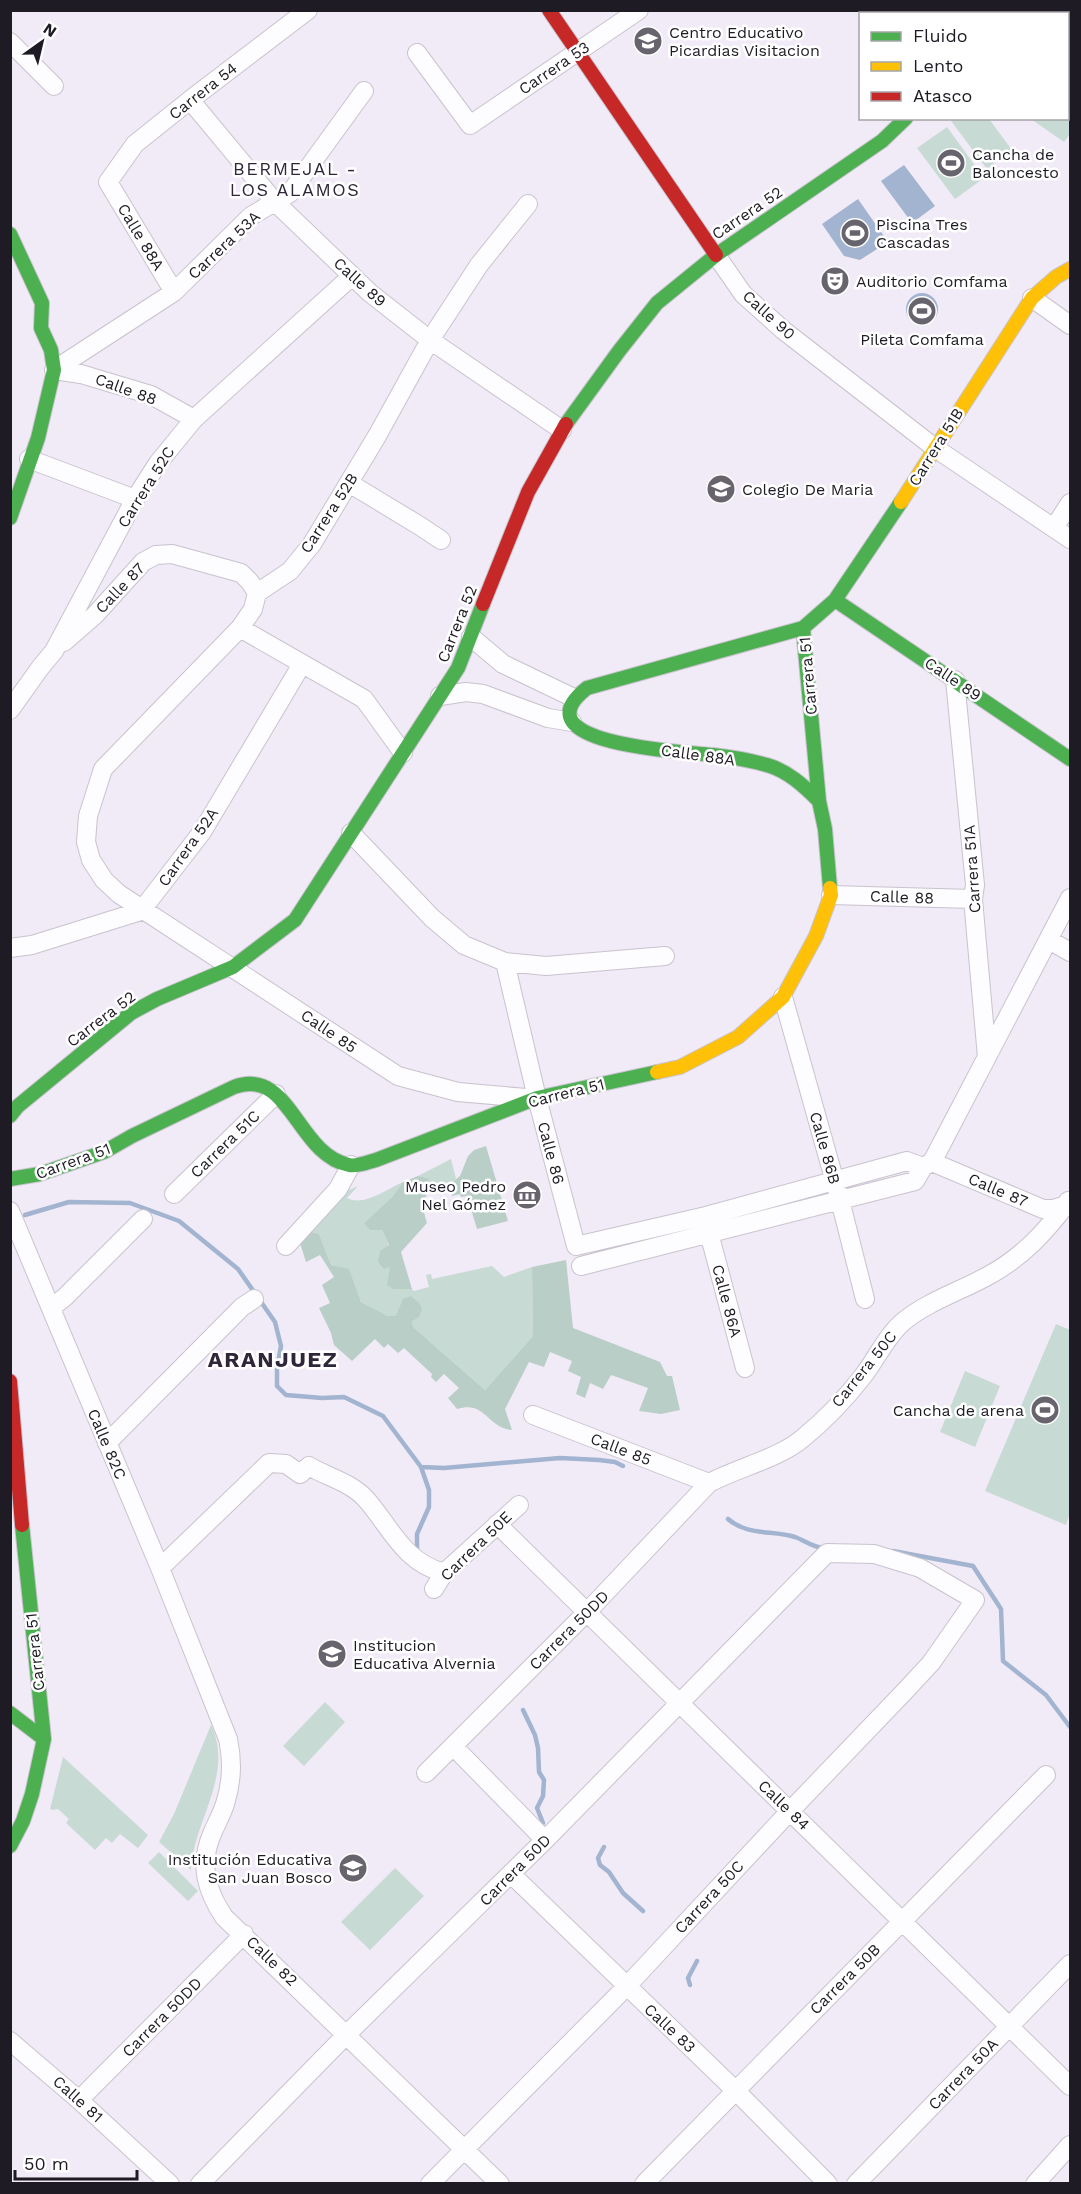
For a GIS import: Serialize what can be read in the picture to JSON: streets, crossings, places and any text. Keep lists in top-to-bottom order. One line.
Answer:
{"streets":{"street":["Carrera 53","Carrera 54","Carrera 52","Calle 88A","Carrera 53A","Calle 89","Calle 90","Calle 88","Carrera 51B","Carrera 52C","Carrera 52B","Calle 87","Carrera 51","Carrera 52A","Carrera 51A","Calle 85","Carrera 51C","Calle 86B","Calle 86","Calle 86A","Carrera 50C","Calle 82C","Carrera 50E","Carrera 50DD","Calle 84","Carrera 50D","Calle 82","Carrera 50B","Calle 83","Carrera 50A","Calle 81"]},"crossings":[["Carrera 53","Calle 90"],["Carrera 54","Calle 88A"],["Carrera 54","Calle 89"],["Carrera 52","Calle 88A"],["Carrera 52","Calle 89"],["Carrera 52","Calle 90"],["Carrera 52","Calle 85"],["Calle 88A","Carrera 53A"],["Calle 88A","Carrera 51"],["Carrera 53A","Calle 89"],["Carrera 53A","Calle 88"],["Calle 89","Carrera 51B"],["Calle 89","Carrera 52C"],["Calle 89","Carrera 52B"],["Calle 89","Carrera 51A"],["Calle 90","Carrera 51B"],["Calle 88","Carrera 52C"],["Calle 88","Carrera 51"],["Calle 88","Carrera 51A"],["Carrera 51B","Carrera 51"],["Carrera 52C","Calle 87"],["Carrera 52B","Calle 87"],["Calle 87","Carrera 50C"],["Carrera 51","Calle 85"],["Carrera 51","Carrera 51C"],["Carrera 51","Calle 86B"],["Carrera 51","Calle 86"],["Carrera 52A","Calle 85"],["Calle 85","Calle 86"],["Calle 85","Carrera 50C"],["Calle 85","Carrera 50DD"],["Calle 86B","Calle 86"],["Carrera 50C","Carrera 50DD"],["Carrera 50C","Calle 84"],["Carrera 50C","Carrera 50D"],["Carrera 50C","Calle 82"],["Carrera 50C","Calle 83"],["Calle 82C","Calle 82"],["Carrera 50E","Calle 84"],["Carrera 50DD","Calle 84"],["Carrera 50DD","Calle 82"],["Carrera 50DD","Calle 81"],["Calle 84","Carrera 50D"],["Calle 84","Carrera 50B"],["Calle 84","Carrera 50A"],["Carrera 50D","Calle 82"],["Carrera 50D","Calle 83"],["Carrera 50B","Calle 83"]],"districts":["BERMEJAL - LOS ALAMOS","ARANJUEZ"],"places":{"school or university":["Centro Educativo Picardias Visitacion","Colegio De Maria","Institucion Educativa Alvernia","Institución Educativa San Juan Bosco"],"sports":["Cancha de Baloncesto","Piscina Tres Cascadas","Pileta Comfama","Cancha de arena"],"theatre":["Auditorio Comfama"],"museum":["Museo Pedro Nel Gómez"]},"legend":["Fluido","Lento","Atasco"],"scale_bar":"50 m","north":"top right"}
